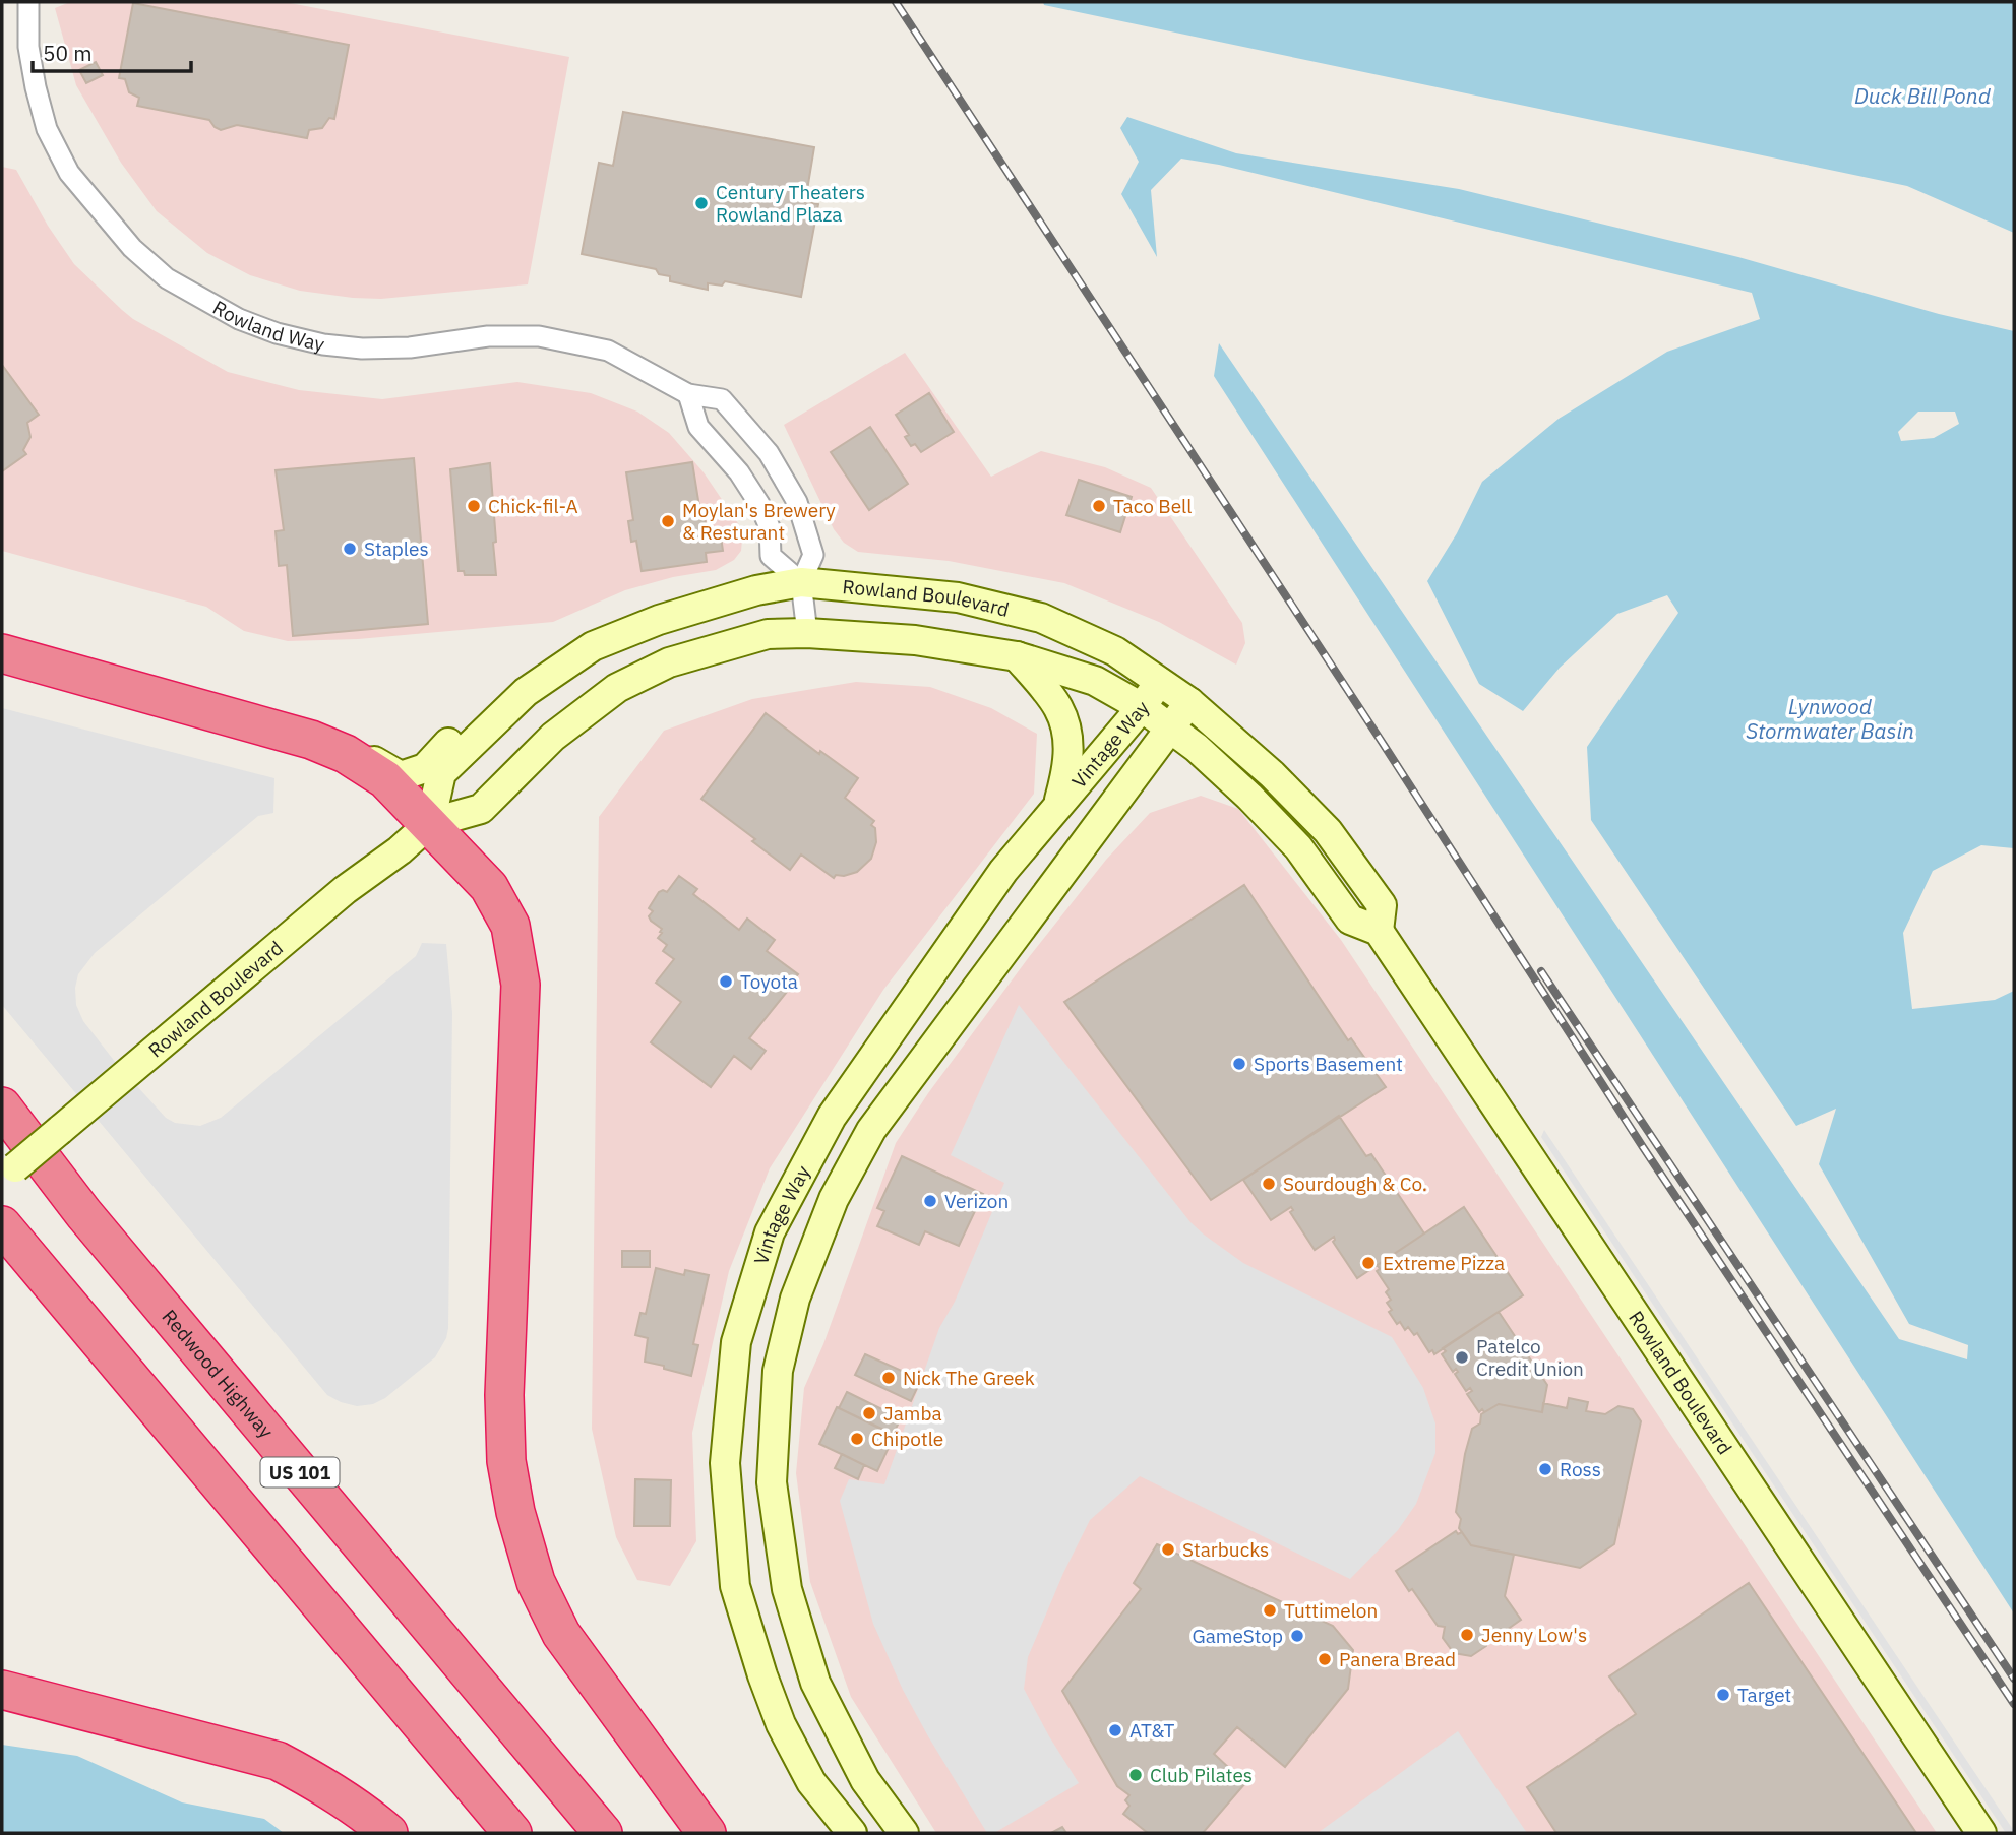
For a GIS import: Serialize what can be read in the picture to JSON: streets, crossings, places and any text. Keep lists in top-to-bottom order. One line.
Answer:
{"streets":{"highway":["Redwood Highway","US 101"],"street":["Rowland Way","Rowland Boulevard","Vintage Way"]},"crossings":[["Rowland Way","Rowland Boulevard"],["Rowland Boulevard","Vintage Way"]],"water":["Duck Bill Pond","Lynwood Stormwater Basin"],"places":["Century Theaters Rowland Plaza","Chick-fil-A","Taco Bell","Moylan's Brewery & Resturant","Staples","Toyota","Sports Basement","Sourdough & Co.","Verizon","Extreme Pizza","Patelco Credit Union","Nick The Greek","Jamba","Chipotle","Ross","Starbucks","Tuttimelon","Jenny Low's","GameStop","Panera Bread","Target","AT&T","Club Pilates"],"scale_bar":"50 m"}
